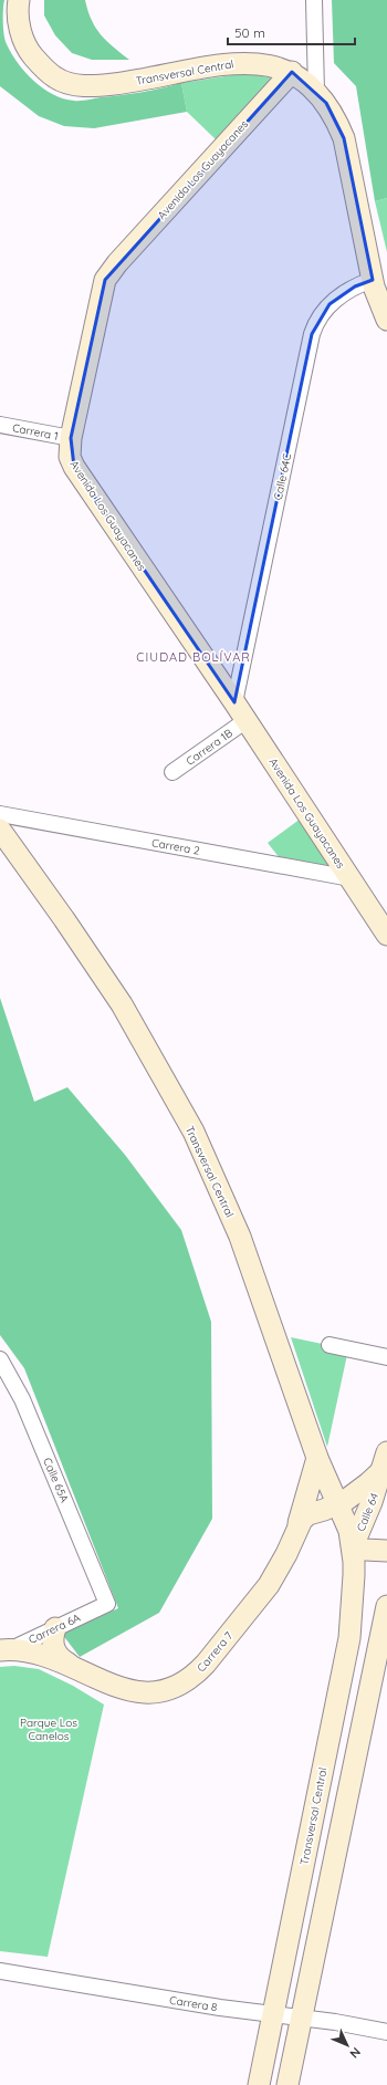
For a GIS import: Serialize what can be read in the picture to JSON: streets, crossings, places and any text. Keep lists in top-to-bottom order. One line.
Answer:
{"streets":{"main road":["Transversal Central","Avenida Los Guayacanes","Calle 64","Carrera 7"],"street":["Carrera 1","Calle 64C","Carrera 1B","Carrera 2","Calle 65A","Carrera 6A","Carrera 8"]},"crossings":[["Transversal Central","Avenida Los Guayacanes"],["Transversal Central","Calle 64C"],["Transversal Central","Calle 64"],["Transversal Central","Carrera 7"],["Transversal Central","Carrera 8"],["Avenida Los Guayacanes","Carrera 1"],["Avenida Los Guayacanes","Calle 64C"],["Avenida Los Guayacanes","Carrera 1B"],["Avenida Los Guayacanes","Carrera 2"],["Calle 65A","Carrera 6A"],["Carrera 6A","Carrera 7"]],"districts":["CIUDAD BOLÍVAR"],"parks":["Parque Los Canelos"],"scale_bar":"50 m","north":"bottom right"}
